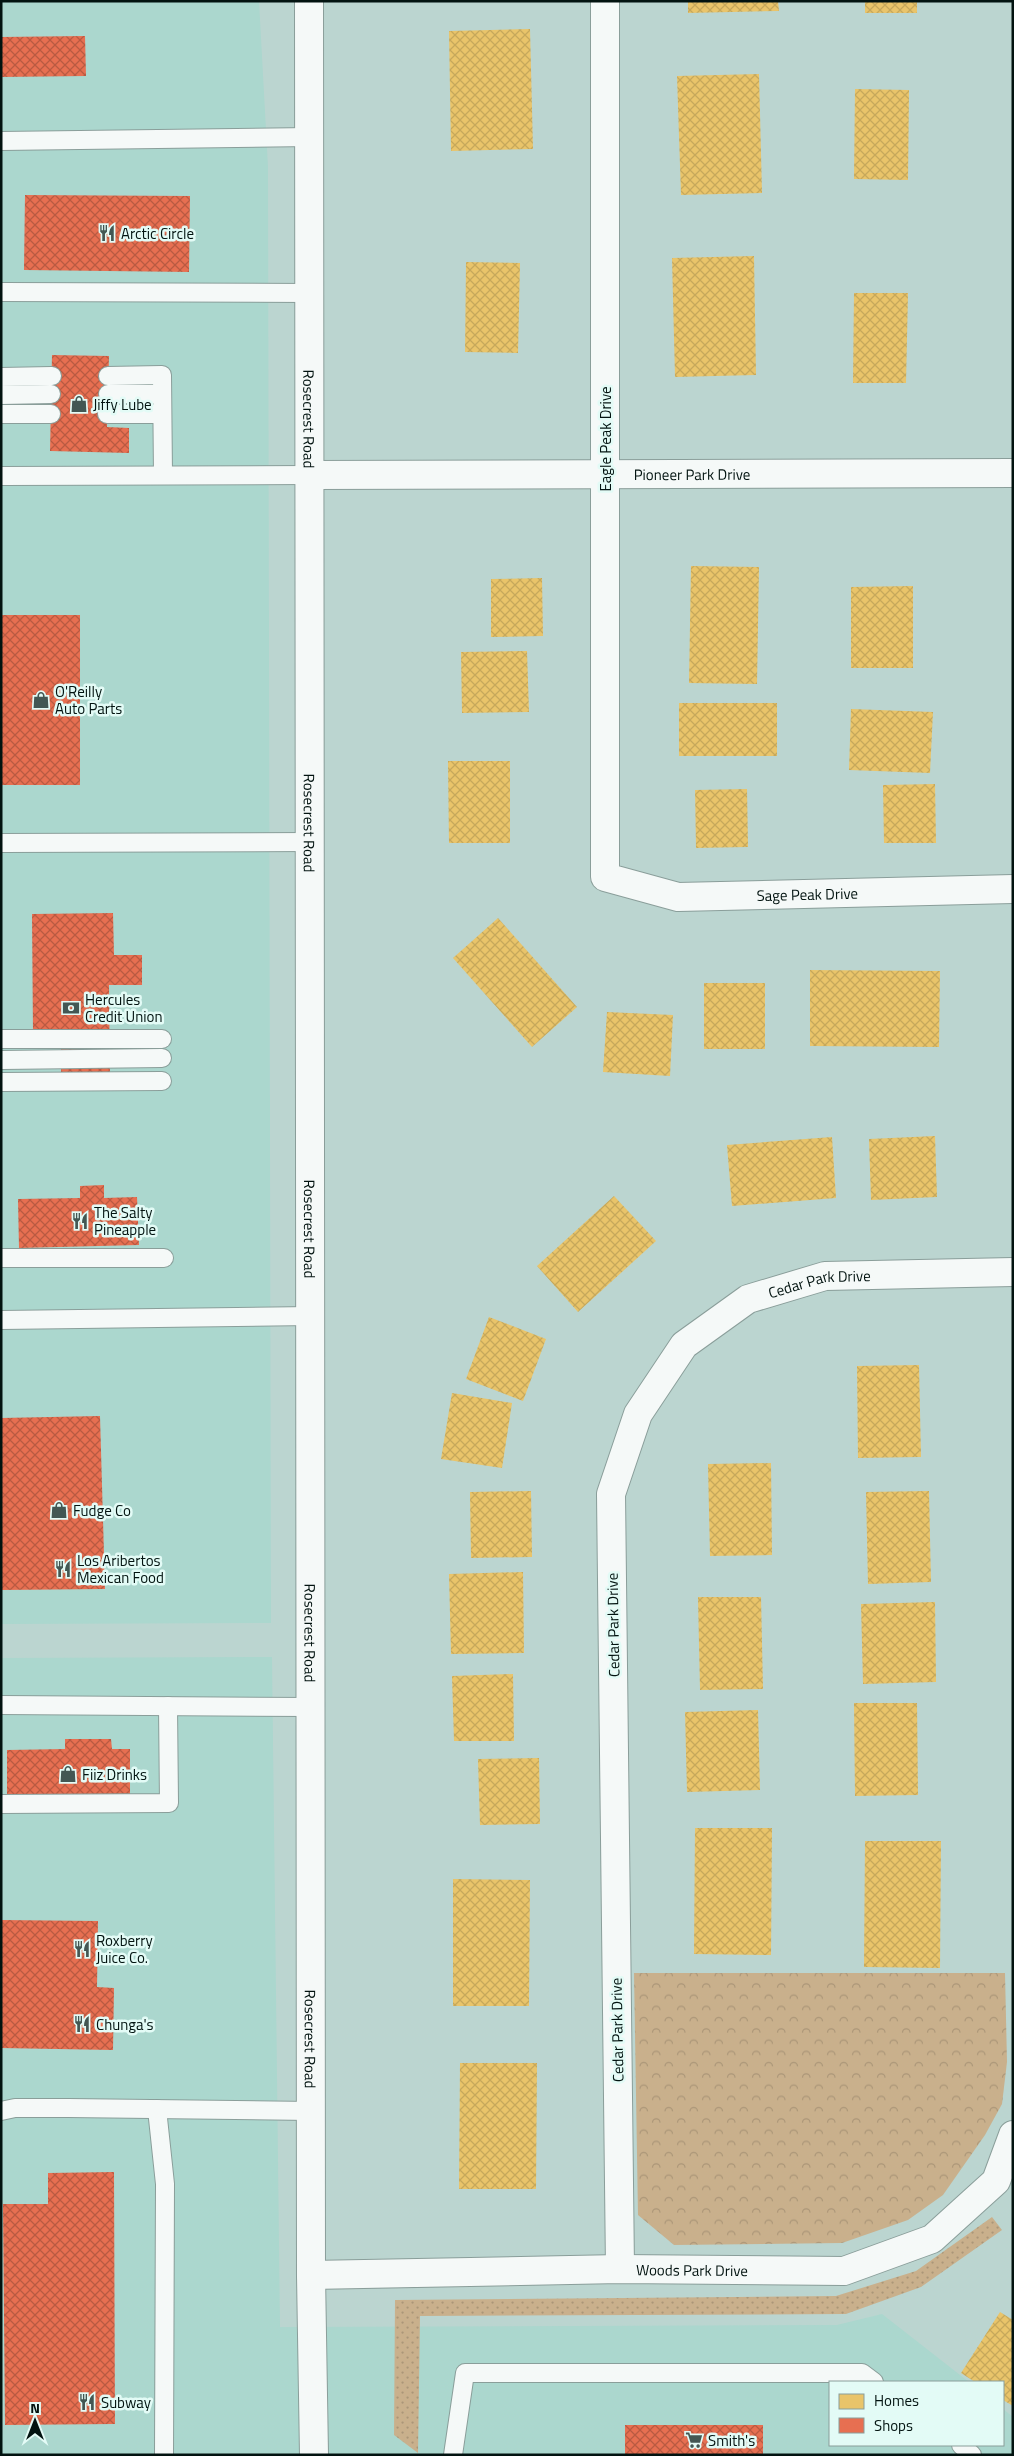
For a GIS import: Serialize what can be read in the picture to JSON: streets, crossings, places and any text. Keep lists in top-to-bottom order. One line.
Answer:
{"streets":{"street":["Rosecrest Road","Eagle Peak Drive","Pioneer Park Drive","Sage Peak Drive","Cedar Park Drive","Woods Park Drive"]},"crossings":[["Rosecrest Road","Pioneer Park Drive"],["Rosecrest Road","Woods Park Drive"],["Eagle Peak Drive","Pioneer Park Drive"],["Eagle Peak Drive","Sage Peak Drive"],["Cedar Park Drive","Woods Park Drive"]],"places":{"restaurant":["Arctic Circle","The Salty Pineapple","Los Aribertos Mexican Food","Roxberry Juice Co.","Chunga's","Subway"],"shop":["Jiffy Lube","O'Reilly Auto Parts","Fudge Co","Fiiz Drinks"],"bank":["Hercules Credit Union"],"supermarket":["Smith's"]},"legend":["Homes","Shops"],"north":"top"}
